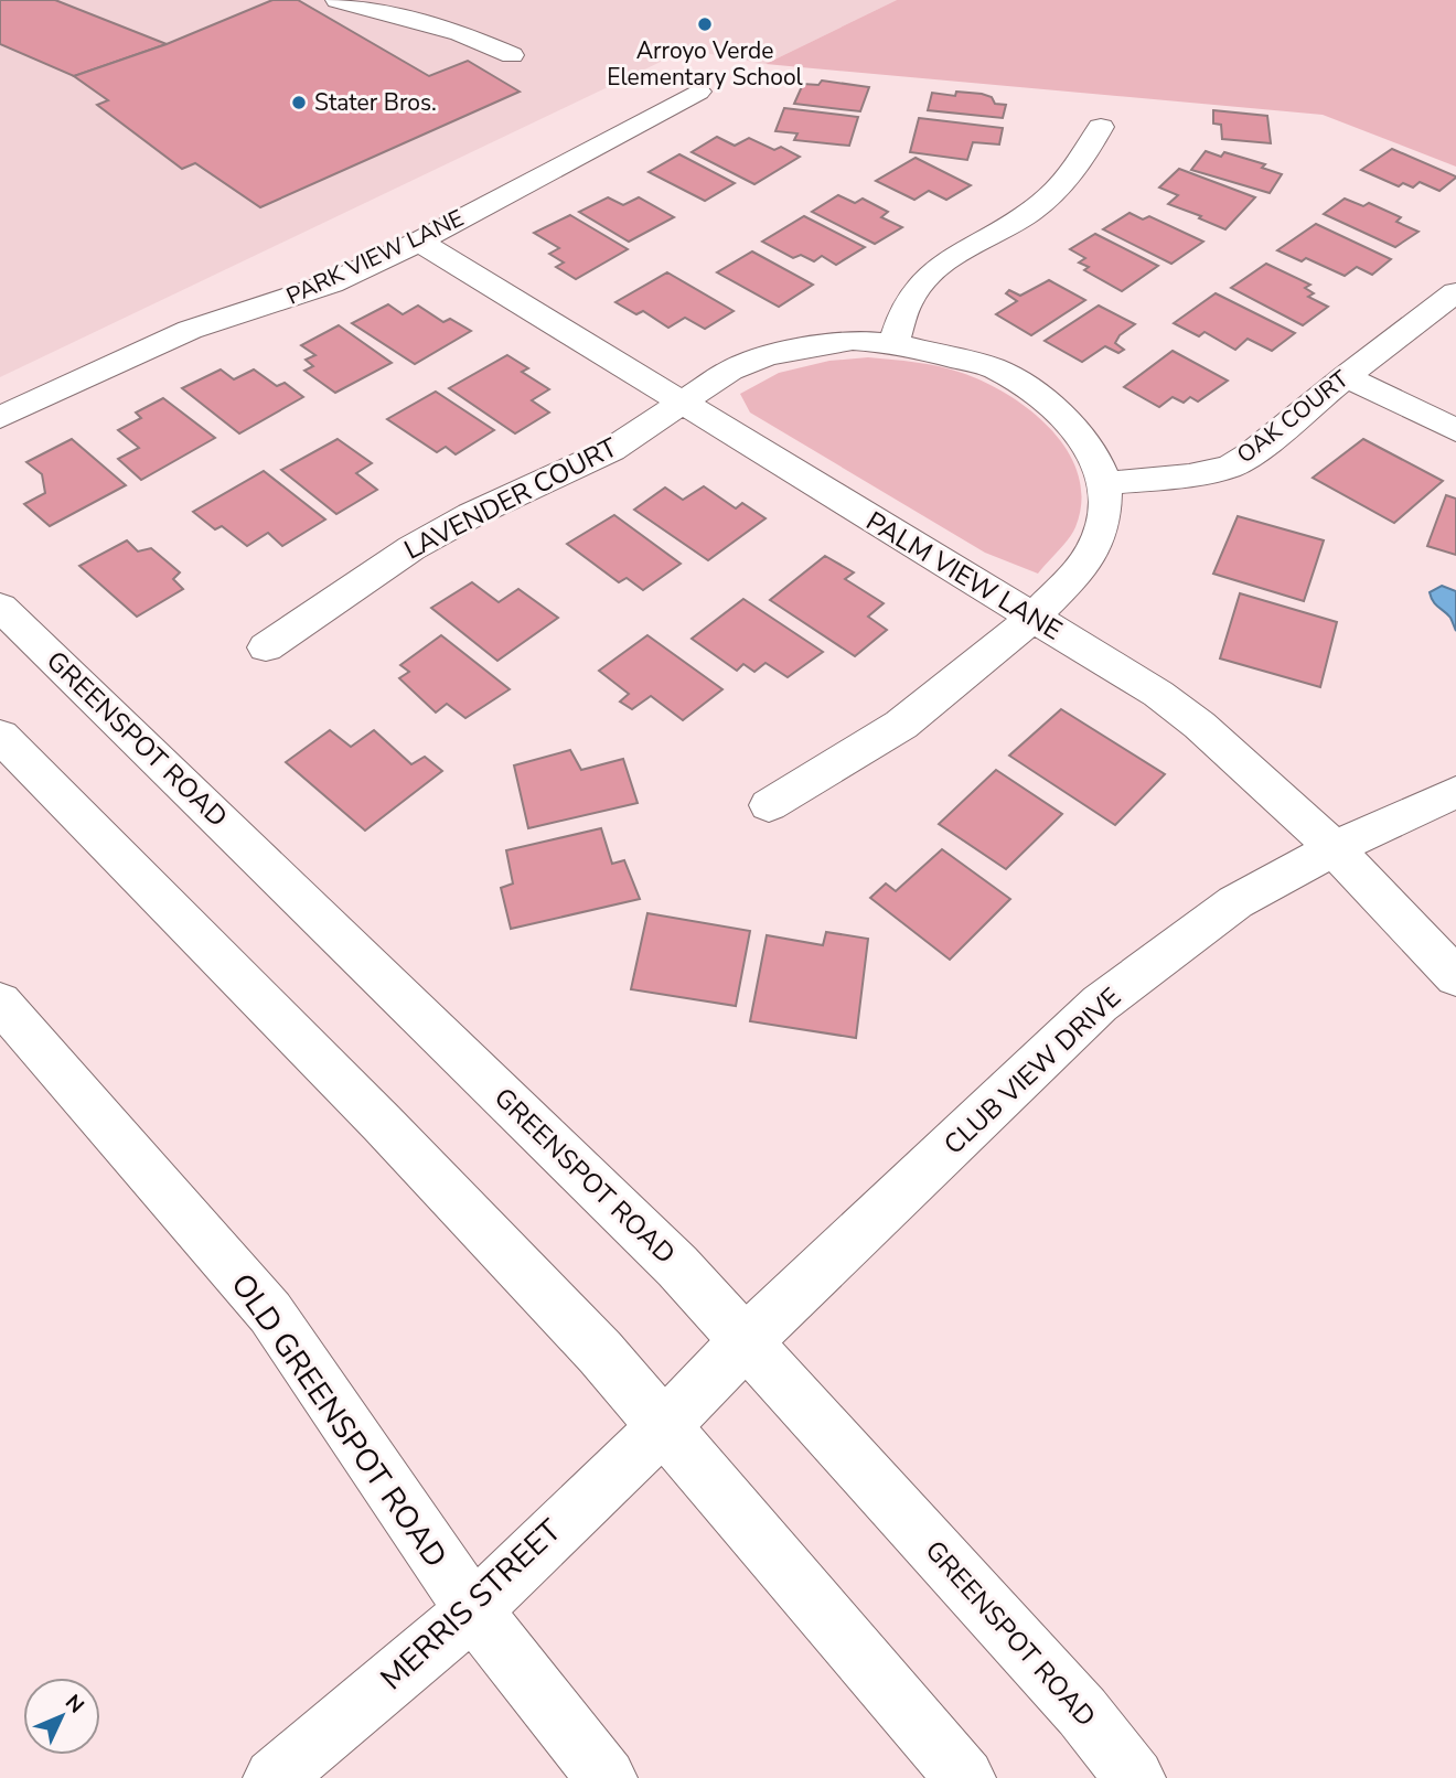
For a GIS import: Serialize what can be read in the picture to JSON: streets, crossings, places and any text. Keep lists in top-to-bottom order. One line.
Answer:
{"streets":{"street":["PARK VIEW LANE","OAK COURT","LAVENDER COURT","PALM VIEW LANE","GREENSPOT ROAD","CLUB VIEW DRIVE","OLD GREENSPOT ROAD","MERRIS STREET"]},"crossings":[["PARK VIEW LANE","PALM VIEW LANE"],["OAK COURT","LAVENDER COURT"],["LAVENDER COURT","PALM VIEW LANE"],["PALM VIEW LANE","CLUB VIEW DRIVE"],["GREENSPOT ROAD","CLUB VIEW DRIVE"],["CLUB VIEW DRIVE","MERRIS STREET"],["OLD GREENSPOT ROAD","MERRIS STREET"]],"places":["Arroyo Verde Elementary School","Stater Bros."],"north":"top right"}
